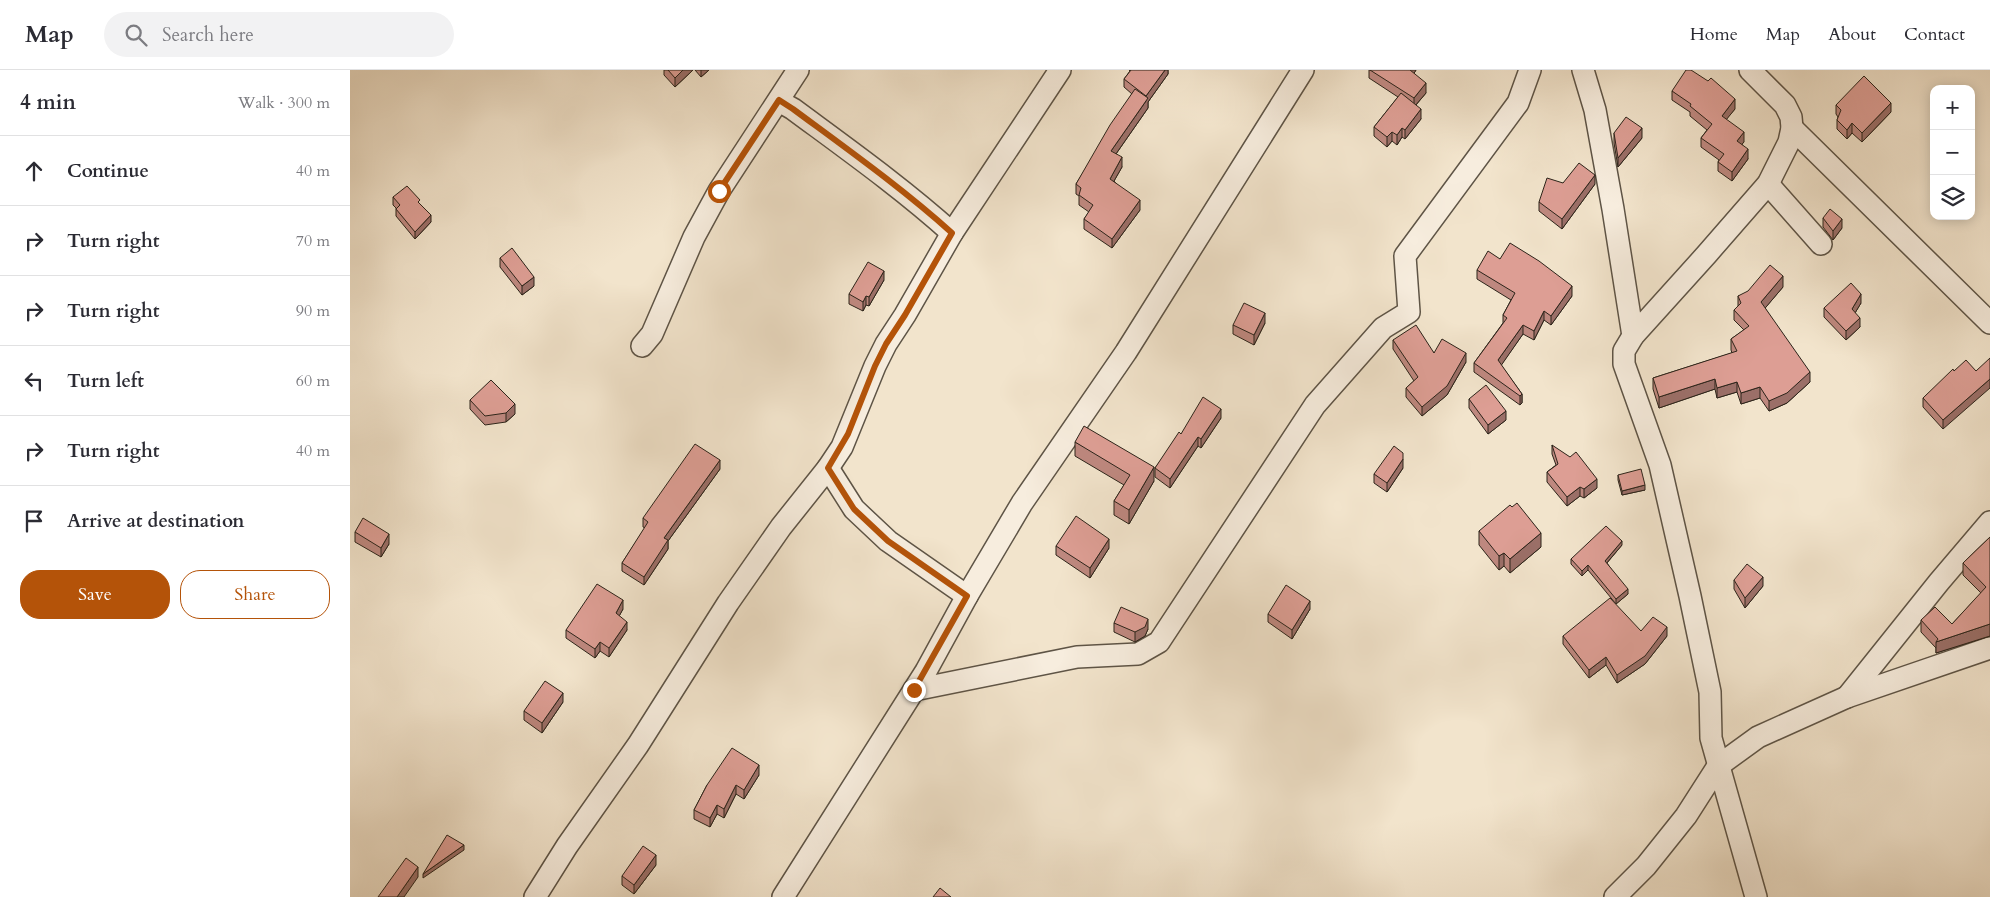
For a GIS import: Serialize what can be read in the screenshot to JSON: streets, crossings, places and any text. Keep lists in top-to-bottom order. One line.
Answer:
{"page":{"header":"Map","search":"Search here","nav":["Home","Map","About","Contact"],"heading":["4 min","Walk · 300 m"],"map_buttons":["+","−"],"list":[["Continue","40 m"],["Turn right","70 m"],["Turn right","90 m"],["Turn left","60 m"],["Turn right","40 m"],"Arrive at destination"],"buttons":["Save","Share"]}}
